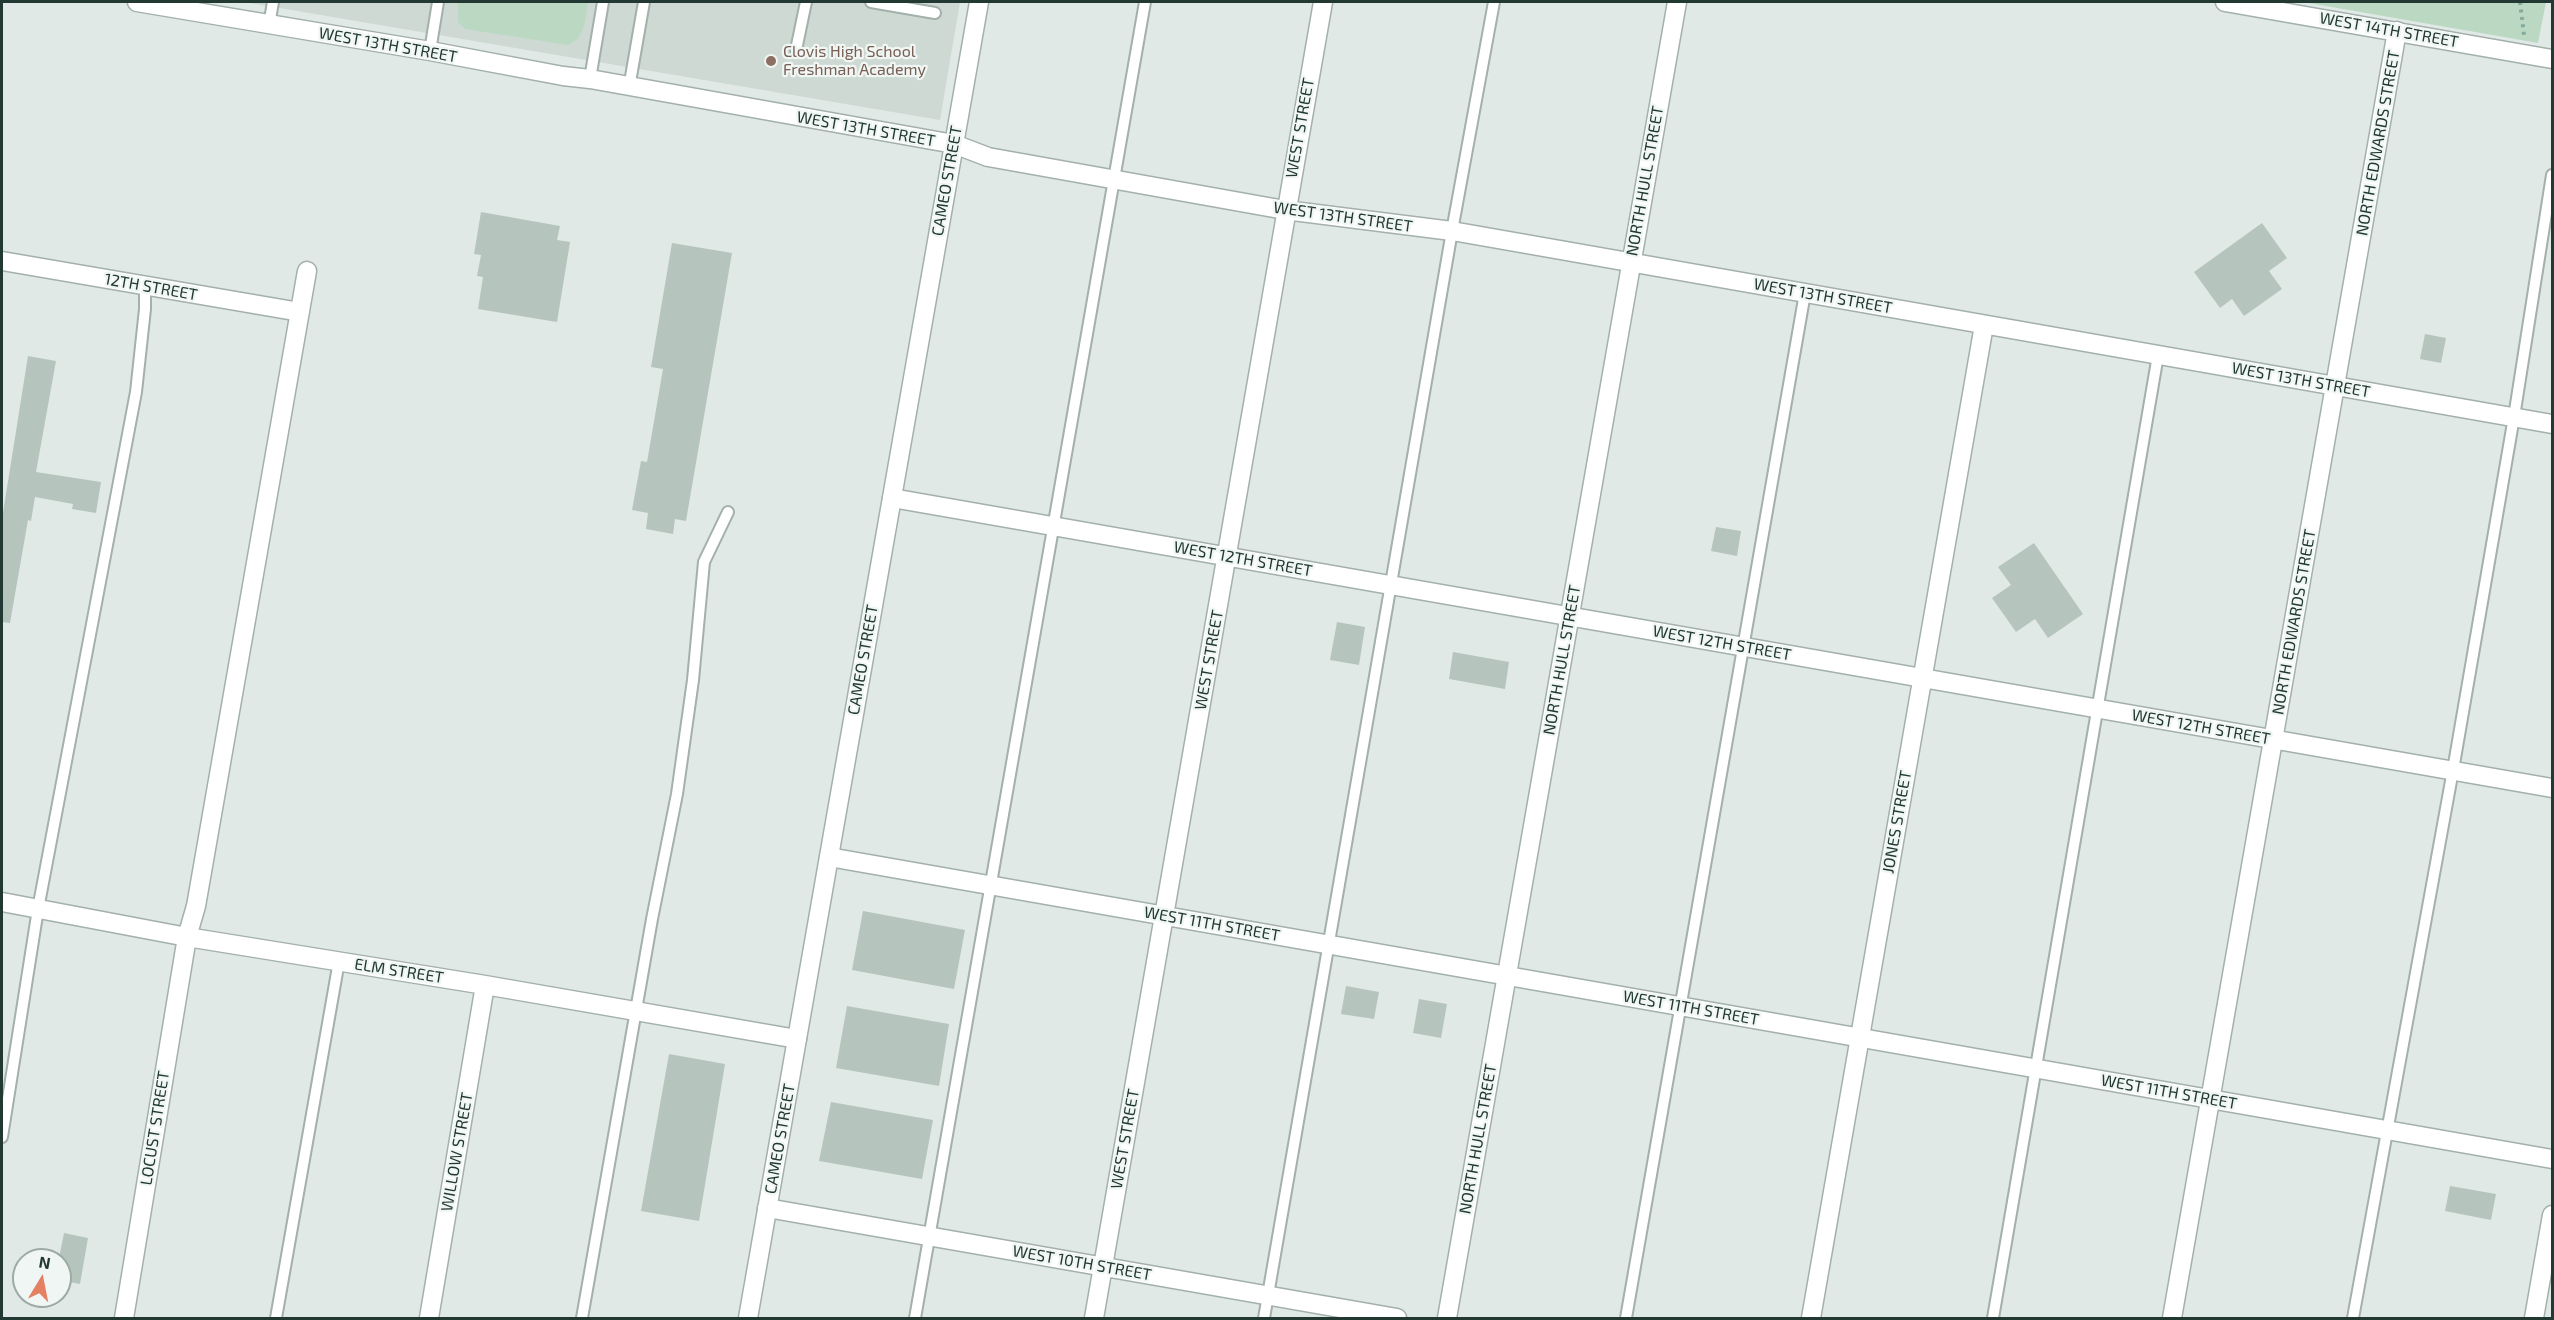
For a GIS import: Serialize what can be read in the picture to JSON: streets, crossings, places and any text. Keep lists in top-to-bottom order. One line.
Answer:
{"streets":{"street":["WEST 14TH STREET","WEST 13TH STREET","WEST STREET","NORTH EDWARDS STREET","CAMEO STREET","NORTH HULL STREET","12TH STREET","WEST 12TH STREET","JONES STREET","WEST 11TH STREET","ELM STREET","LOCUST STREET","WILLOW STREET","WEST 10TH STREET"]},"crossings":[["WEST 14TH STREET","NORTH EDWARDS STREET"],["WEST 13TH STREET","WEST STREET"],["WEST 13TH STREET","NORTH EDWARDS STREET"],["WEST 13TH STREET","CAMEO STREET"],["WEST 13TH STREET","NORTH HULL STREET"],["WEST 13TH STREET","JONES STREET"],["WEST STREET","WEST 12TH STREET"],["WEST STREET","WEST 11TH STREET"],["WEST STREET","WEST 10TH STREET"],["NORTH EDWARDS STREET","WEST 12TH STREET"],["NORTH EDWARDS STREET","WEST 11TH STREET"],["CAMEO STREET","WEST 12TH STREET"],["CAMEO STREET","WEST 11TH STREET"],["CAMEO STREET","ELM STREET"],["CAMEO STREET","WEST 10TH STREET"],["NORTH HULL STREET","WEST 12TH STREET"],["NORTH HULL STREET","WEST 11TH STREET"],["12TH STREET","LOCUST STREET"],["WEST 12TH STREET","JONES STREET"],["JONES STREET","WEST 11TH STREET"],["ELM STREET","LOCUST STREET"],["ELM STREET","WILLOW STREET"]],"places":["Clovis High School Freshman Academy"],"north":"top"}
